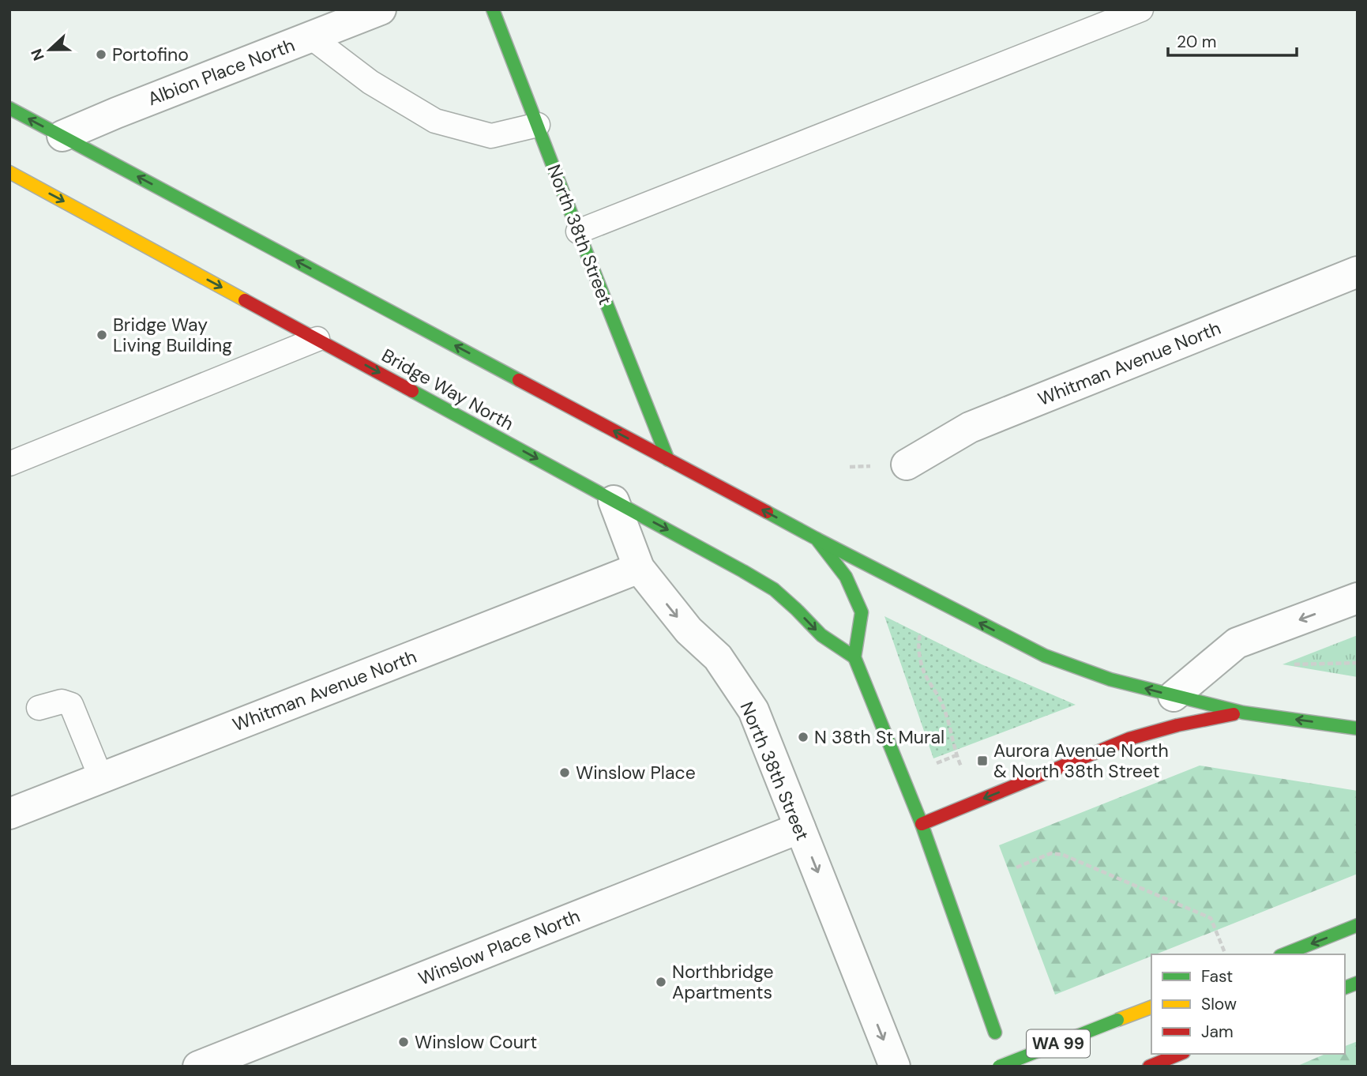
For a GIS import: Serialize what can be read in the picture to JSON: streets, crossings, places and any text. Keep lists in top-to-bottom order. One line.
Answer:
{"streets":{"main road":["North 38th Street","Bridge Way North","WA 99"],"street":["Albion Place North","Whitman Avenue North","Winslow Place North"]},"crossings":[["North 38th Street","Whitman Avenue North"],["North 38th Street","Bridge Way North"],["North 38th Street","Winslow Place North"]],"places":{"other":["Portofino","Bridge Way Living Building","N 38th St Mural","Winslow Place","Northbridge Apartments","Winslow Court"],"transit":["Aurora Avenue North & North 38th Street"]},"legend":["Fast","Slow","Jam"],"scale_bar":"20 m","north":"left"}
